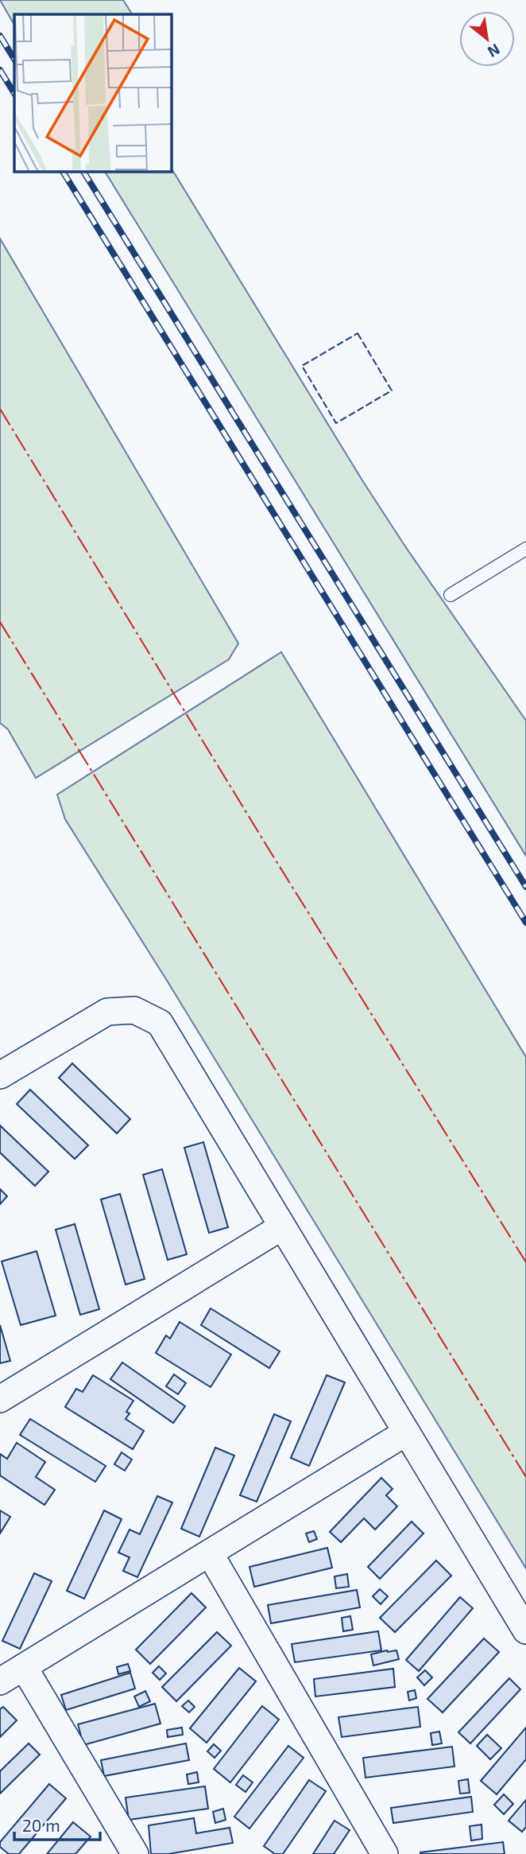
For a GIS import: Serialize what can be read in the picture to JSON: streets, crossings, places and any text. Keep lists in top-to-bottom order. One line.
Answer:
{"scale_bar":"20 m","north":"bottom right"}
